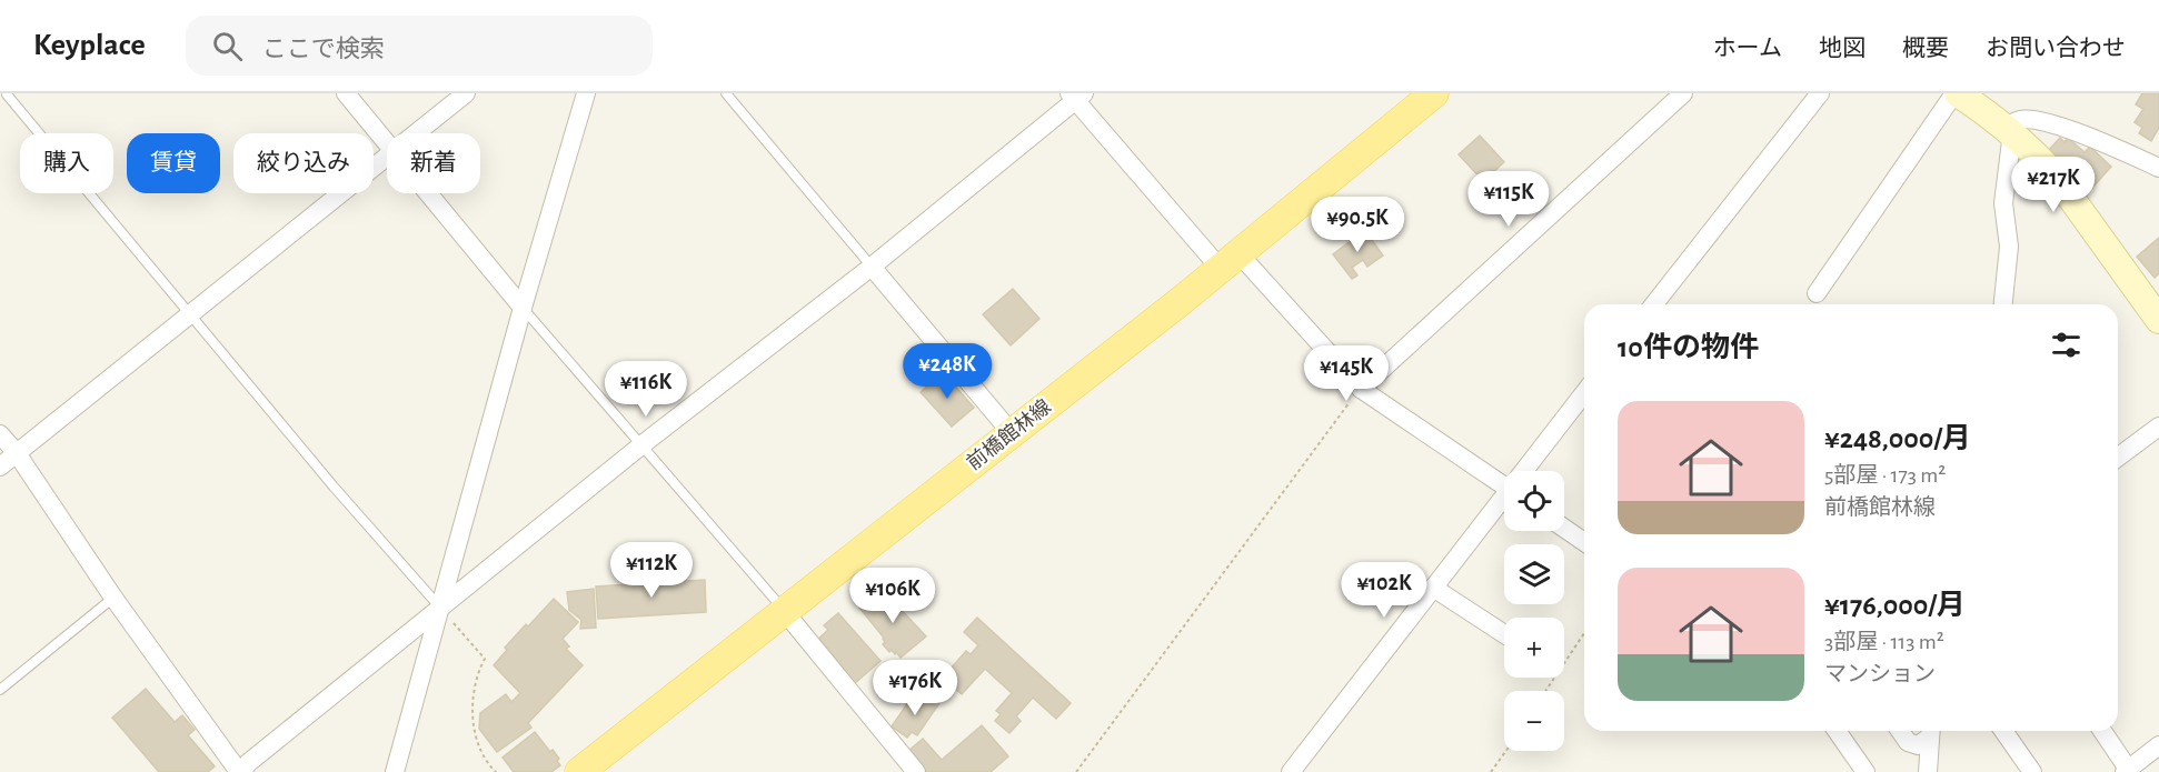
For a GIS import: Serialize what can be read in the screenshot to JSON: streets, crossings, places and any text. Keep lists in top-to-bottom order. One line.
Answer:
{"streets":{"main road":["前橋館林線"]},"page":{"header":"Keyplace","search":"ここで検索","nav":["ホーム","地図","概要","お問い合わせ"],"chip":["購入","賃貸","絞り込み","新着"],"price":["¥217K","¥115K","¥90.5K","¥248K","¥145K","¥116K","¥112K","¥102K","¥106K","¥176K"],"heading":"10件の物件","list":[{"name":"¥248,000/月","note":"5部屋 · 173 m² · 前橋館林線"},{"name":"¥176,000/月","note":"3部屋 · 113 m² · マンション"}],"map_buttons":["+","−"]}}
